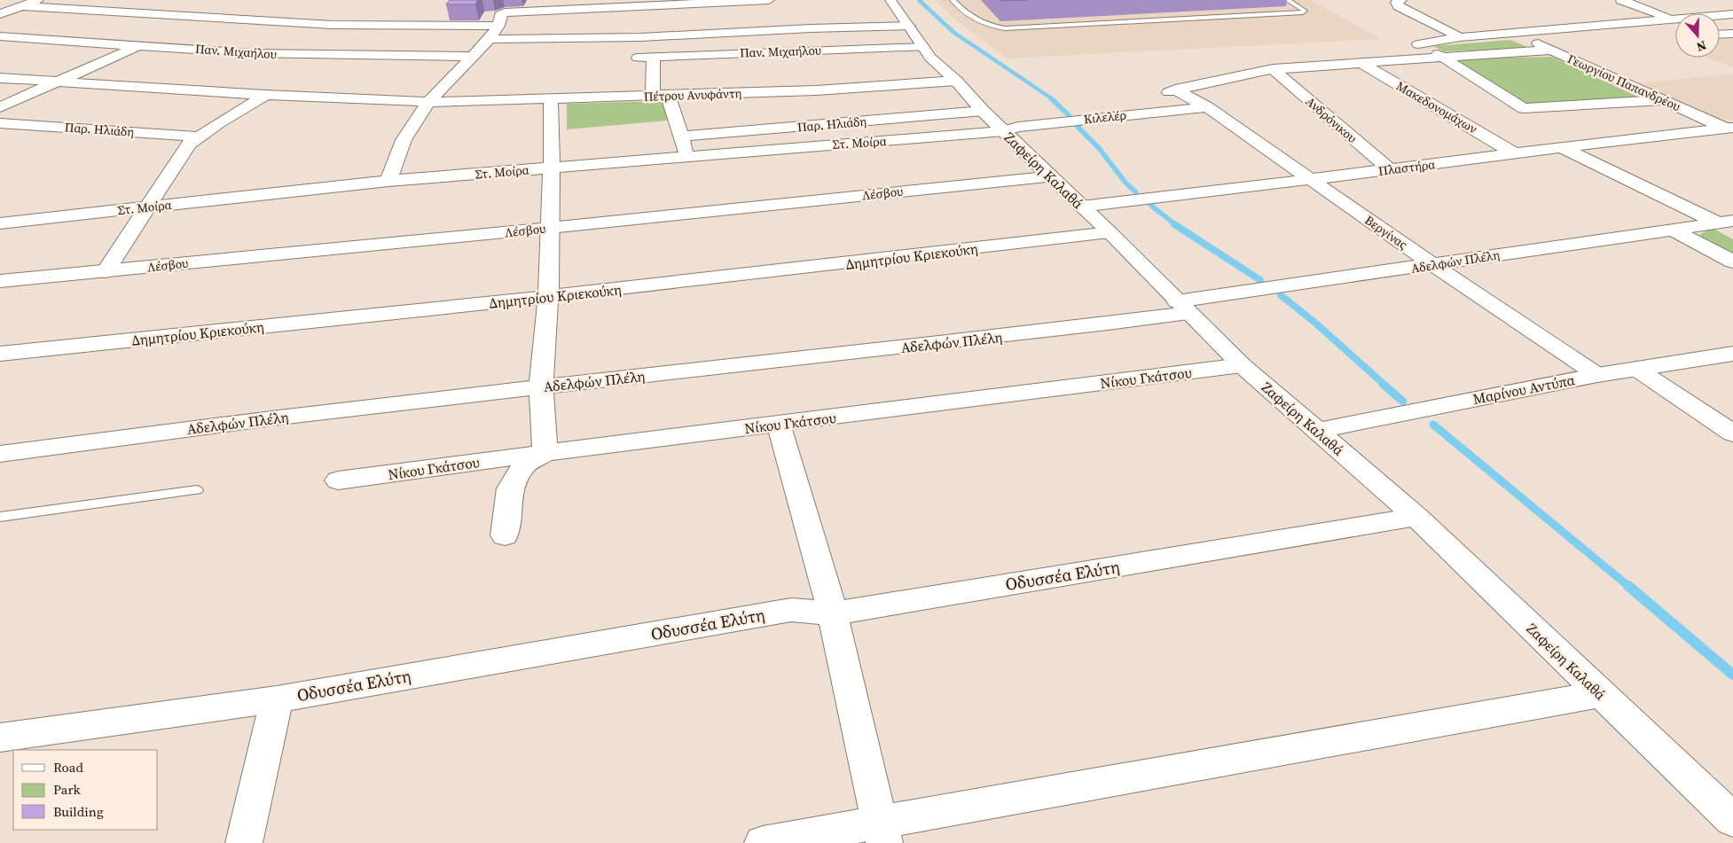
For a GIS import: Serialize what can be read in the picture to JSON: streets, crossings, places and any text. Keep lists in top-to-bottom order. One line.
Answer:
{"streets":{"street":["Παν. Μιχαήλου","Γεωργίου Παπανδρέου","Πέτρου Ανυφάντη","Μακεδονομάχων","Κιλελέρ","Ανδρόνικου","Παρ. Ηλιάδη","Στ. Μοίρα","Πλαστήρα","Ζαφείρη Καλαθά","Λέσβου","Βεργίνας","Δημητρίου Κριεκούκη","Αδελφών Πλέλη","Νίκου Γκάτσου","Μαρίνου Αντύπα","Οδυσσέα Ελύτη"]},"crossings":[["Παν. Μιχαήλου","Ζαφείρη Καλαθά"],["Γεωργίου Παπανδρέου","Πλαστήρα"],["Πέτρου Ανυφάντη","Ζαφείρη Καλαθά"],["Μακεδονομάχων","Πλαστήρα"],["Κιλελέρ","Στ. Μοίρα"],["Κιλελέρ","Ζαφείρη Καλαθά"],["Κιλελέρ","Βεργίνας"],["Ανδρόνικου","Πλαστήρα"],["Ανδρόνικου","Βεργίνας"],["Παρ. Ηλιάδη","Ζαφείρη Καλαθά"],["Στ. Μοίρα","Ζαφείρη Καλαθά"],["Πλαστήρα","Ζαφείρη Καλαθά"],["Πλαστήρα","Βεργίνας"],["Ζαφείρη Καλαθά","Λέσβου"],["Ζαφείρη Καλαθά","Δημητρίου Κριεκούκη"],["Ζαφείρη Καλαθά","Αδελφών Πλέλη"],["Ζαφείρη Καλαθά","Νίκου Γκάτσου"],["Ζαφείρη Καλαθά","Μαρίνου Αντύπα"],["Ζαφείρη Καλαθά","Οδυσσέα Ελύτη"],["Βεργίνας","Αδελφών Πλέλη"],["Βεργίνας","Μαρίνου Αντύπα"]],"legend":["Road","Park","Building"],"north":"bottom"}
